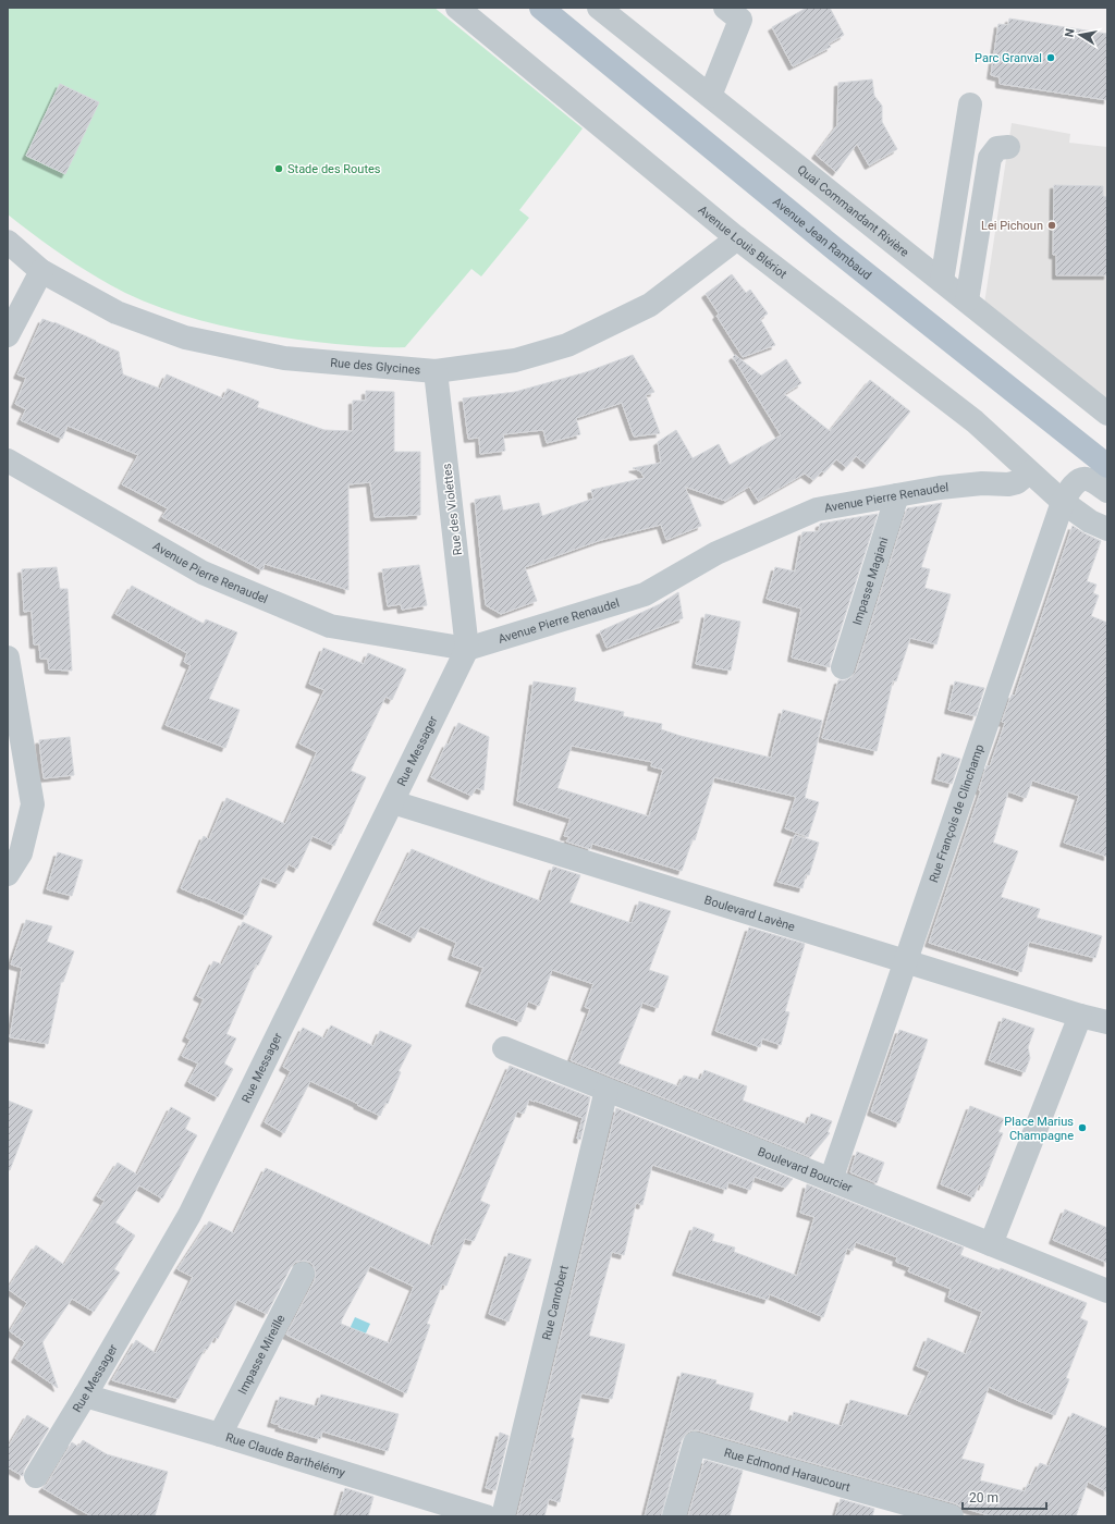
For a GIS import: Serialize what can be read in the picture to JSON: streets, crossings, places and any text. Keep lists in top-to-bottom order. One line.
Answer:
{"streets":{"main road":["Avenue Jean Rambaud"],"street":["Quai Commandant Rivière","Avenue Louis Blériot","Rue des Glycines","Avenue Pierre Renaudel","Rue des Violettes","Impasse Magiani","Rue Messager","Rue François de Clinchamp","Boulevard Lavène","Boulevard Bourcier","Rue Canrobert","Impasse Mireille","Rue Claude Barthélémy","Rue Edmond Haraucourt"]},"crossings":[["Avenue Louis Blériot","Rue des Glycines"],["Avenue Louis Blériot","Avenue Pierre Renaudel"],["Rue des Glycines","Rue des Violettes"],["Avenue Pierre Renaudel","Rue des Violettes"],["Avenue Pierre Renaudel","Impasse Magiani"],["Avenue Pierre Renaudel","Rue Messager"],["Rue des Violettes","Rue Messager"],["Rue Messager","Boulevard Lavène"],["Rue Messager","Rue Claude Barthélémy"],["Rue François de Clinchamp","Boulevard Lavène"],["Rue François de Clinchamp","Boulevard Bourcier"],["Boulevard Bourcier","Rue Canrobert"],["Impasse Mireille","Rue Claude Barthélémy"]],"places":["Parc Granval","Stade des Routes","Lei Pichoun","Place Marius Champagne"],"scale_bar":"20 m","north":"left"}
